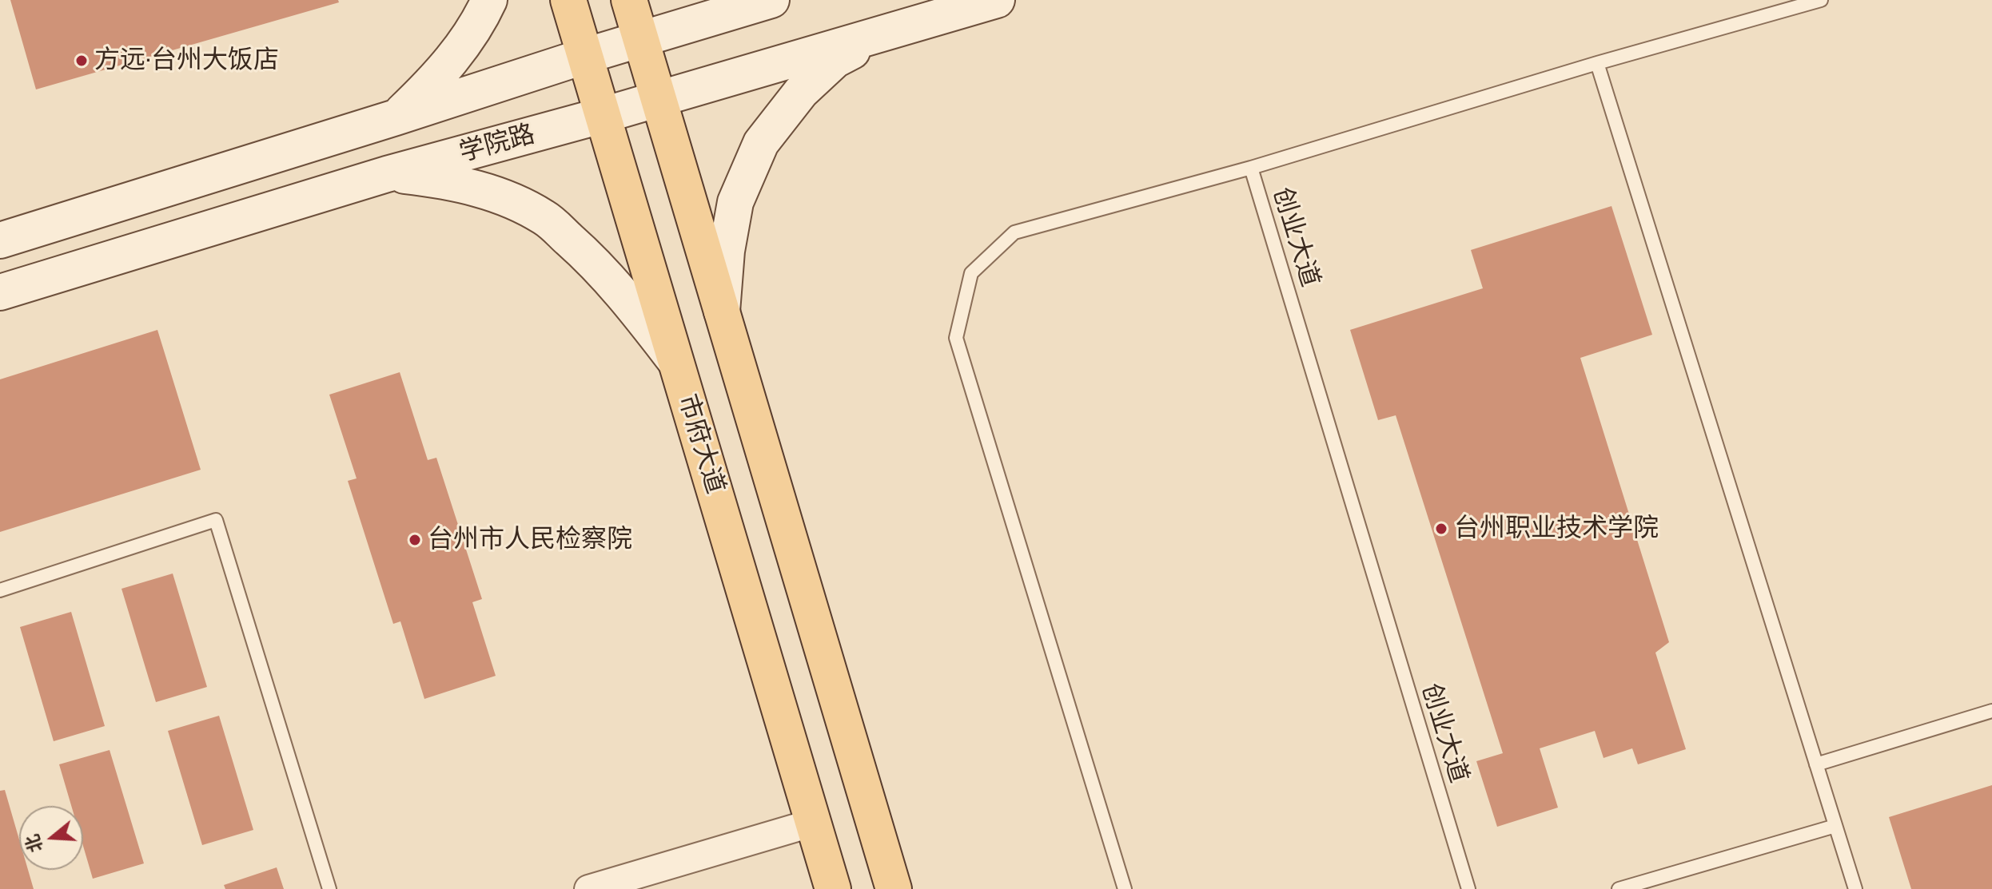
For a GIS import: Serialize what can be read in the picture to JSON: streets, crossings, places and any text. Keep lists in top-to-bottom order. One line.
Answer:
{"streets":{"main road":["学院路","市府大道"],"lane":["创业大道"]},"crossings":[["学院路","市府大道"]],"places":["方远·台州大饭店","台州职业技术学院","台州市人民检察院"],"north":"left"}
